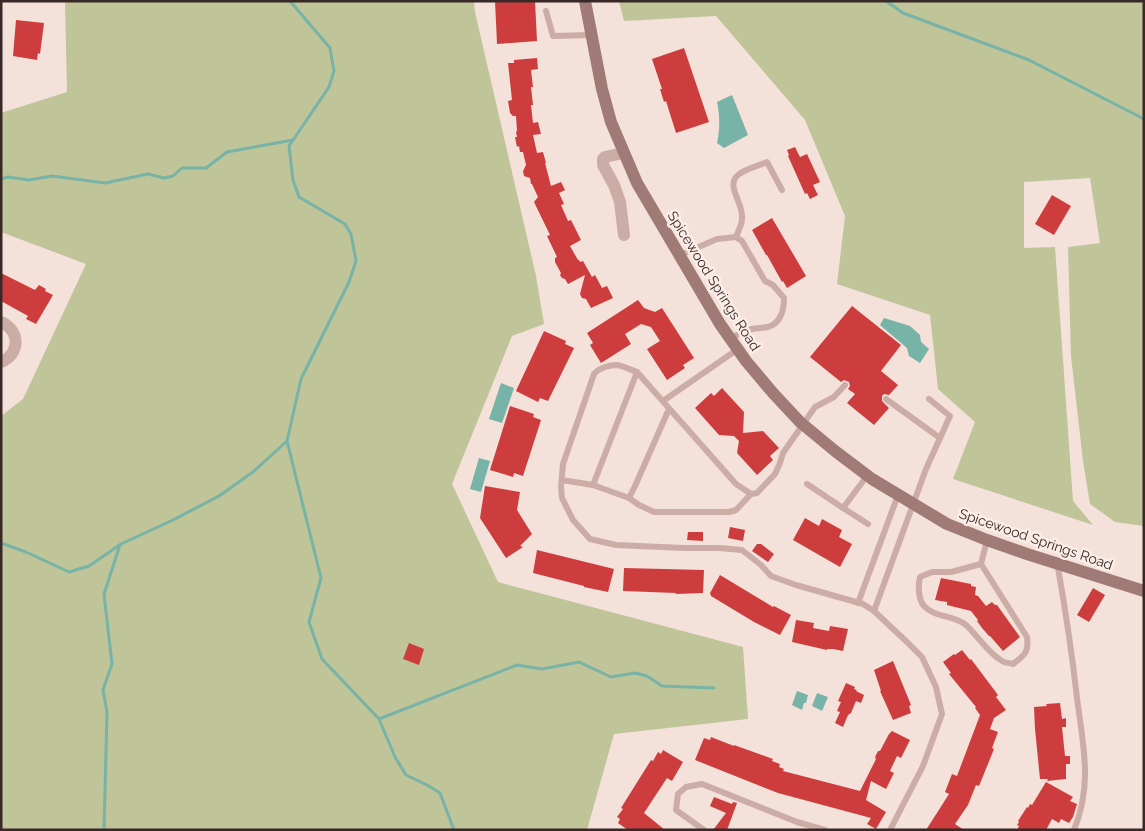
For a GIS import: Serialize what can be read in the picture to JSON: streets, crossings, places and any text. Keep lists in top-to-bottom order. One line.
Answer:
{"streets":{"main road":["Spicewood Springs Road"]}}
